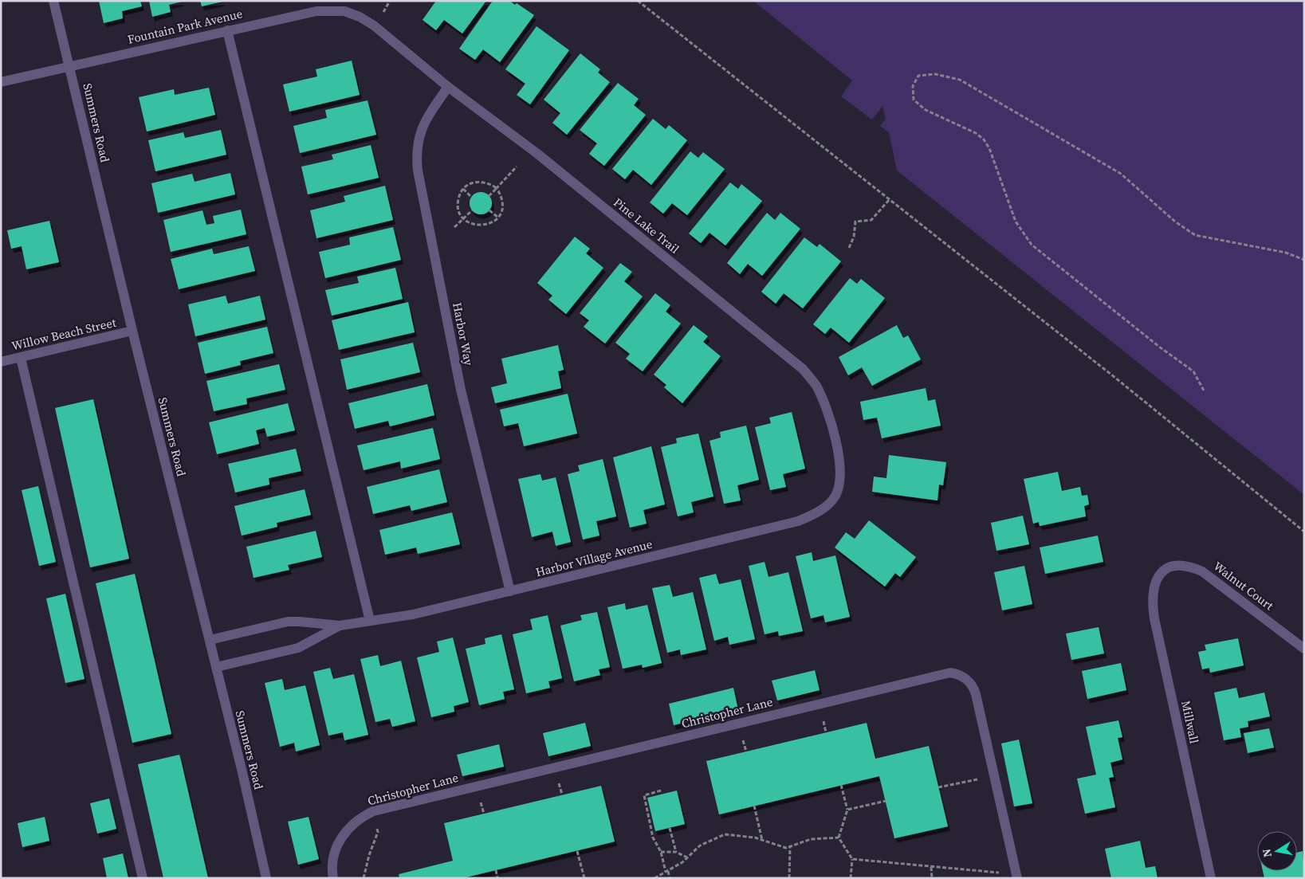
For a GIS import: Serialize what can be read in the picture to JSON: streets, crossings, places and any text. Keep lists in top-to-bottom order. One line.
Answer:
{"streets":{"street":["Fountain Park Avenue","Summers Road","Pine Lake Trail","Willow Beach Street","Harbor Way","Harbor Village Avenue","Walnut Court","Christopher Lane","Millwall"]},"crossings":[["Fountain Park Avenue","Summers Road"],["Fountain Park Avenue","Pine Lake Trail"],["Summers Road","Willow Beach Street"],["Summers Road","Harbor Village Avenue"],["Pine Lake Trail","Harbor Way"],["Pine Lake Trail","Harbor Village Avenue"],["Harbor Way","Harbor Village Avenue"],["Walnut Court","Millwall"]],"north":"left"}
